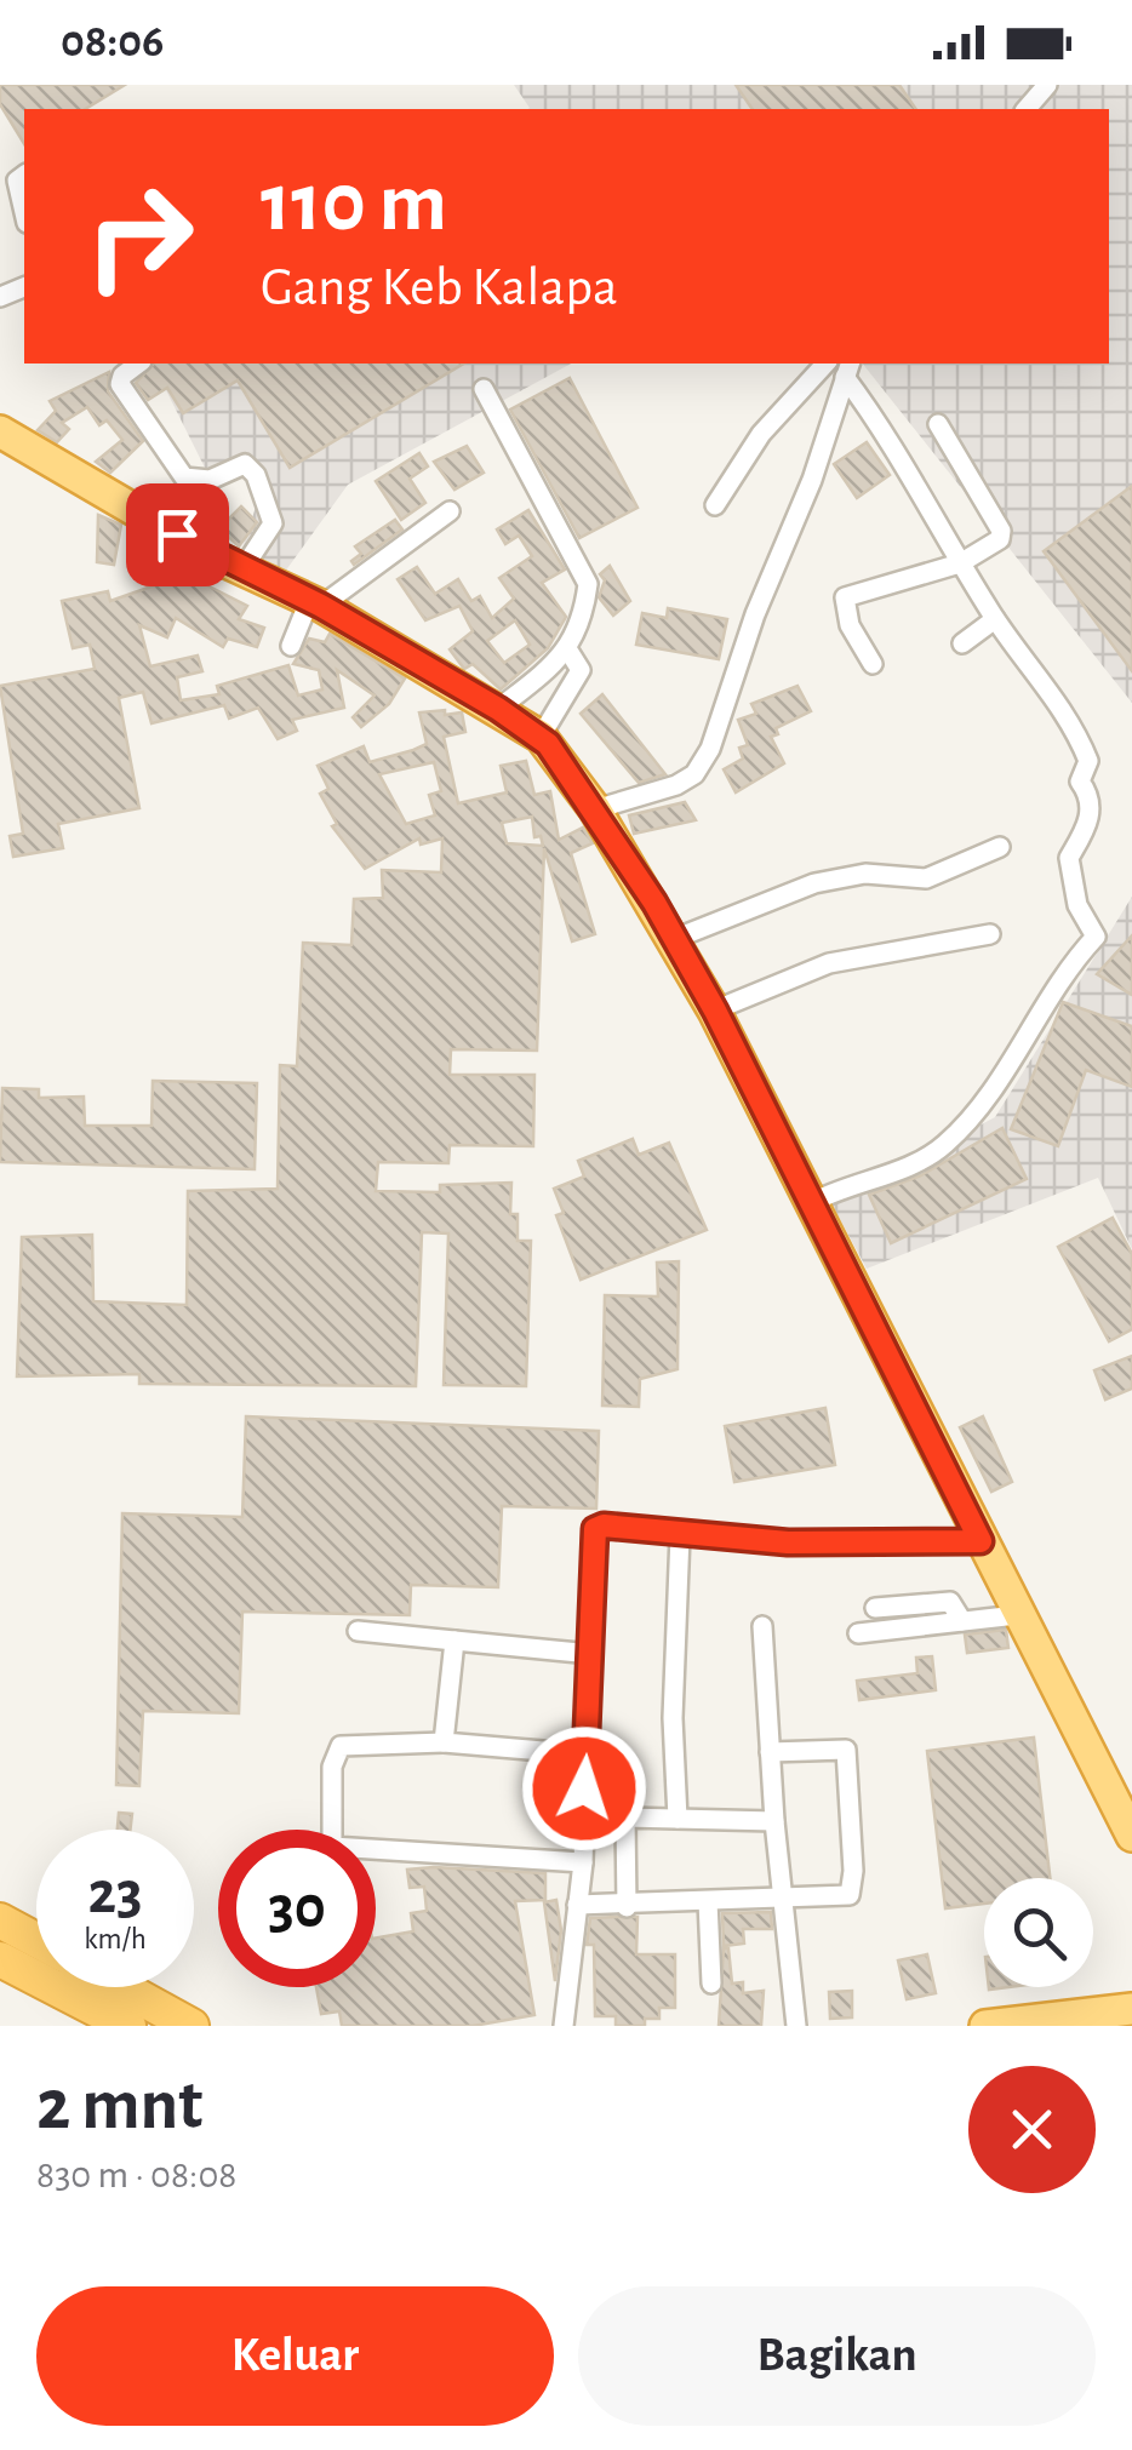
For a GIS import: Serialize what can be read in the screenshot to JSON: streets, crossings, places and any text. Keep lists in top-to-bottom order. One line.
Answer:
{"page":{"status":"08:06","turn":["110 m","Gang Keb Kalapa"],"speed":"23 km/h","limit":"30","heading":["2 mnt","830 m · 08:08"],"buttons":["Keluar","Bagikan"]}}
